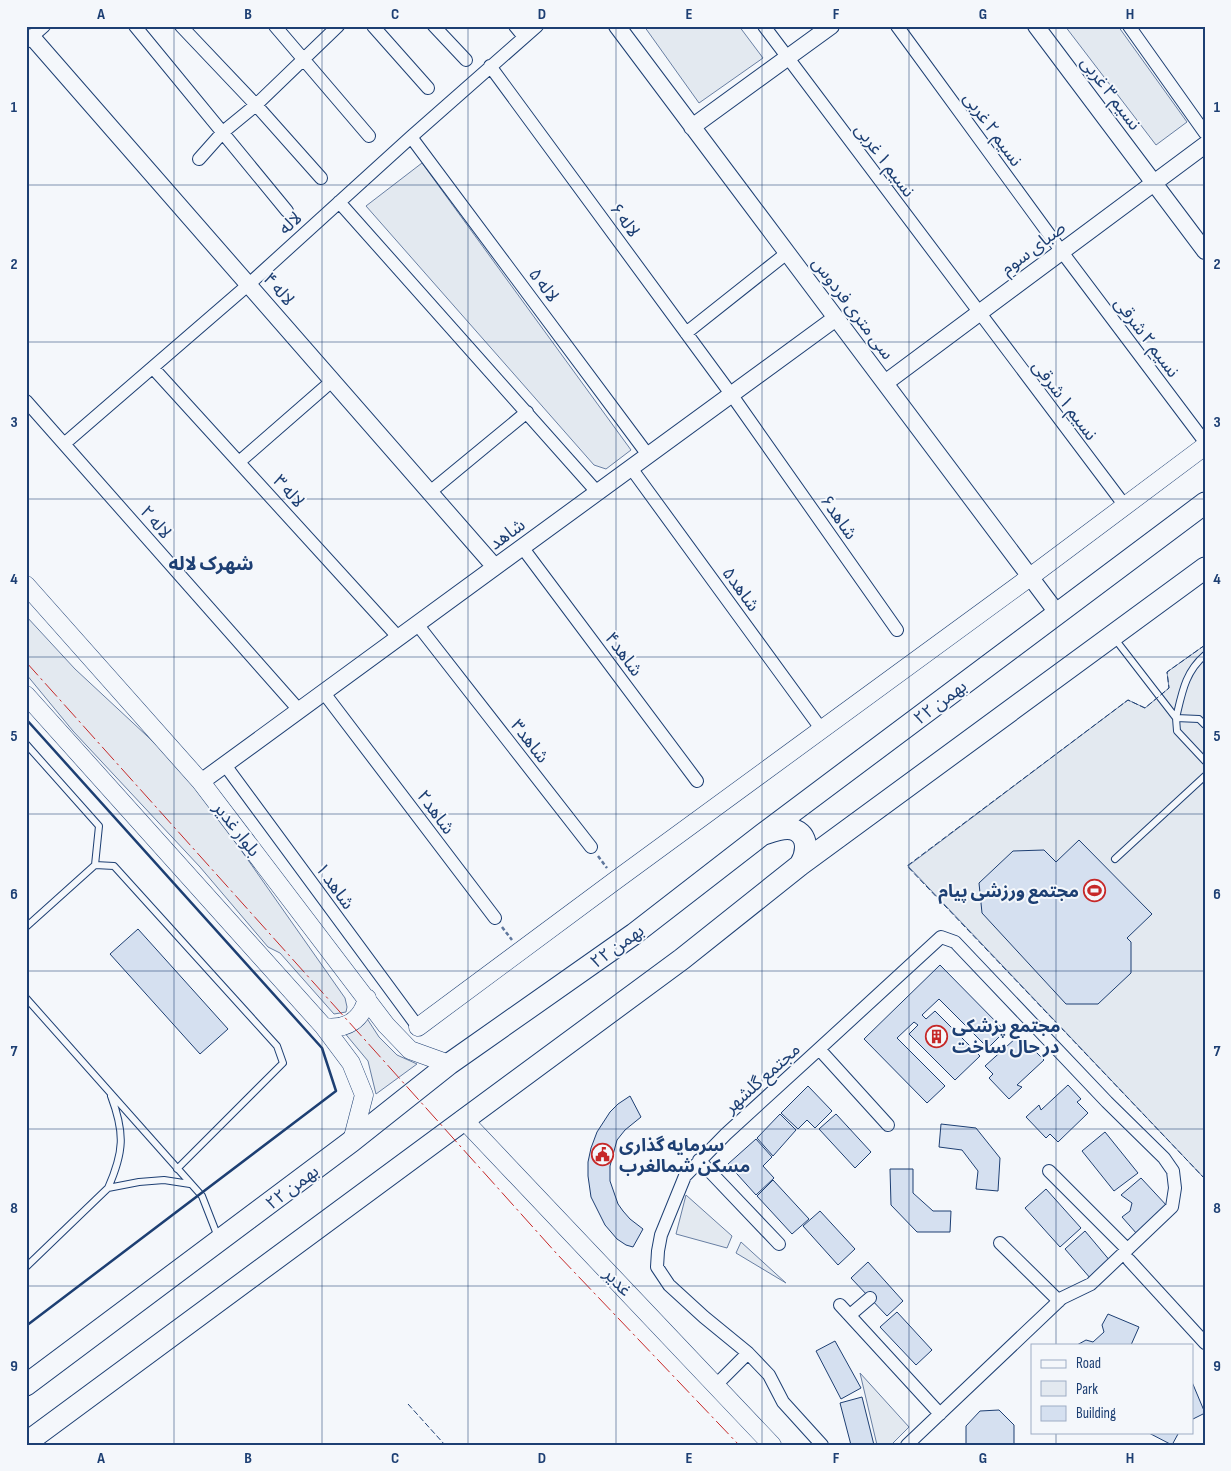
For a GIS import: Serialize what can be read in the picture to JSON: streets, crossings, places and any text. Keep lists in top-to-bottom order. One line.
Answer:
{"streets":{"highway":["۲۲ بهمن"],"main road":["بلوار غدیر","غدیر"],"street":["نسیم ۳ غربی","نسیم ۲ غربی","نسیم ۱ غربی","لاله ۶","لاله","صبای سوم","لاله ۵","لاله ۴","سی متری فردوس","نسیم ۲ شرقی","نسیم ۱ شرقی","لاله ۳","شاهد۶","لاله ۲","شاهد","شاهد۵","شاهد۴","شاهد۳","شاهد۲","شاهد ۱","مجتمع گلشهر"]},"crossings":[["نسیم ۳ غربی","صبای سوم"],["نسیم ۲ غربی","صبای سوم"],["نسیم ۲ غربی","نسیم ۲ شرقی"],["نسیم ۱ غربی","صبای سوم"],["نسیم ۱ غربی","نسیم ۱ شرقی"],["لاله ۶","لاله"],["لاله ۶","شاهد۶"],["لاله ۶","شاهد"],["لاله","لاله ۵"],["لاله","لاله ۴"],["لاله","لاله ۳"],["لاله","لاله ۲"],["صبای سوم","سی متری فردوس"],["صبای سوم","نسیم ۲ شرقی"],["صبای سوم","نسیم ۱ شرقی"],["لاله ۵","شاهد"],["لاله ۴","شاهد"],["سی متری فردوس","شاهد"],["سی متری فردوس","۲۲ بهمن"],["لاله ۳","شاهد"],["شاهد۶","شاهد"],["لاله ۲","شاهد"],["شاهد","شاهد۵"],["شاهد","شاهد۴"],["شاهد","شاهد۳"],["شاهد","شاهد۲"],["شاهد","بلوار غدیر"],["شاهد","شاهد ۱"],["۲۲ بهمن","بلوار غدیر"]],"districts":["شهرک لاله"],"places":{"sports":["مجتمع ورزشی پیام"],"building":["مجتمع پزشکی در حال ساخت"],"public building":["سرمایه گذاری مسکن شمالغرب"]},"legend":["Road","Park","Building"],"grid":{"columns":["A","B","C","D","E","F","G","H"],"rows":["1","2","3","4","5","6","7","8","9"]}}
